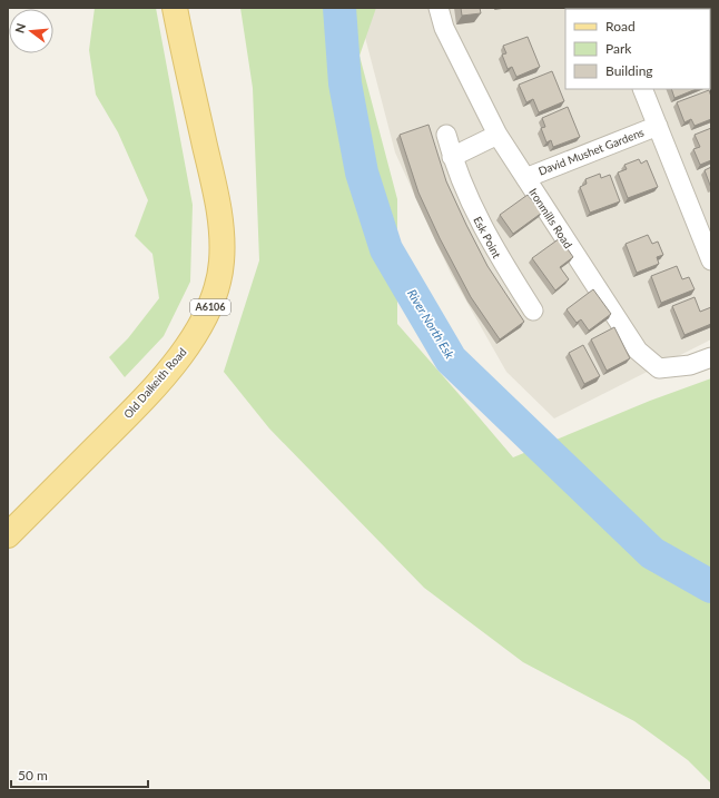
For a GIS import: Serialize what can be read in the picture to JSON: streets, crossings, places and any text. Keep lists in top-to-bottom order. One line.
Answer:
{"streets":{"main road":["A6106","Old Dalkeith Road"],"street":["David Mushet Gardens","Ironmills Road","Esk Point"]},"crossings":[["David Mushet Gardens","Ironmills Road"]],"water":["River North Esk"],"legend":["Road","Park","Building"],"scale_bar":"50 m","north":"left"}
